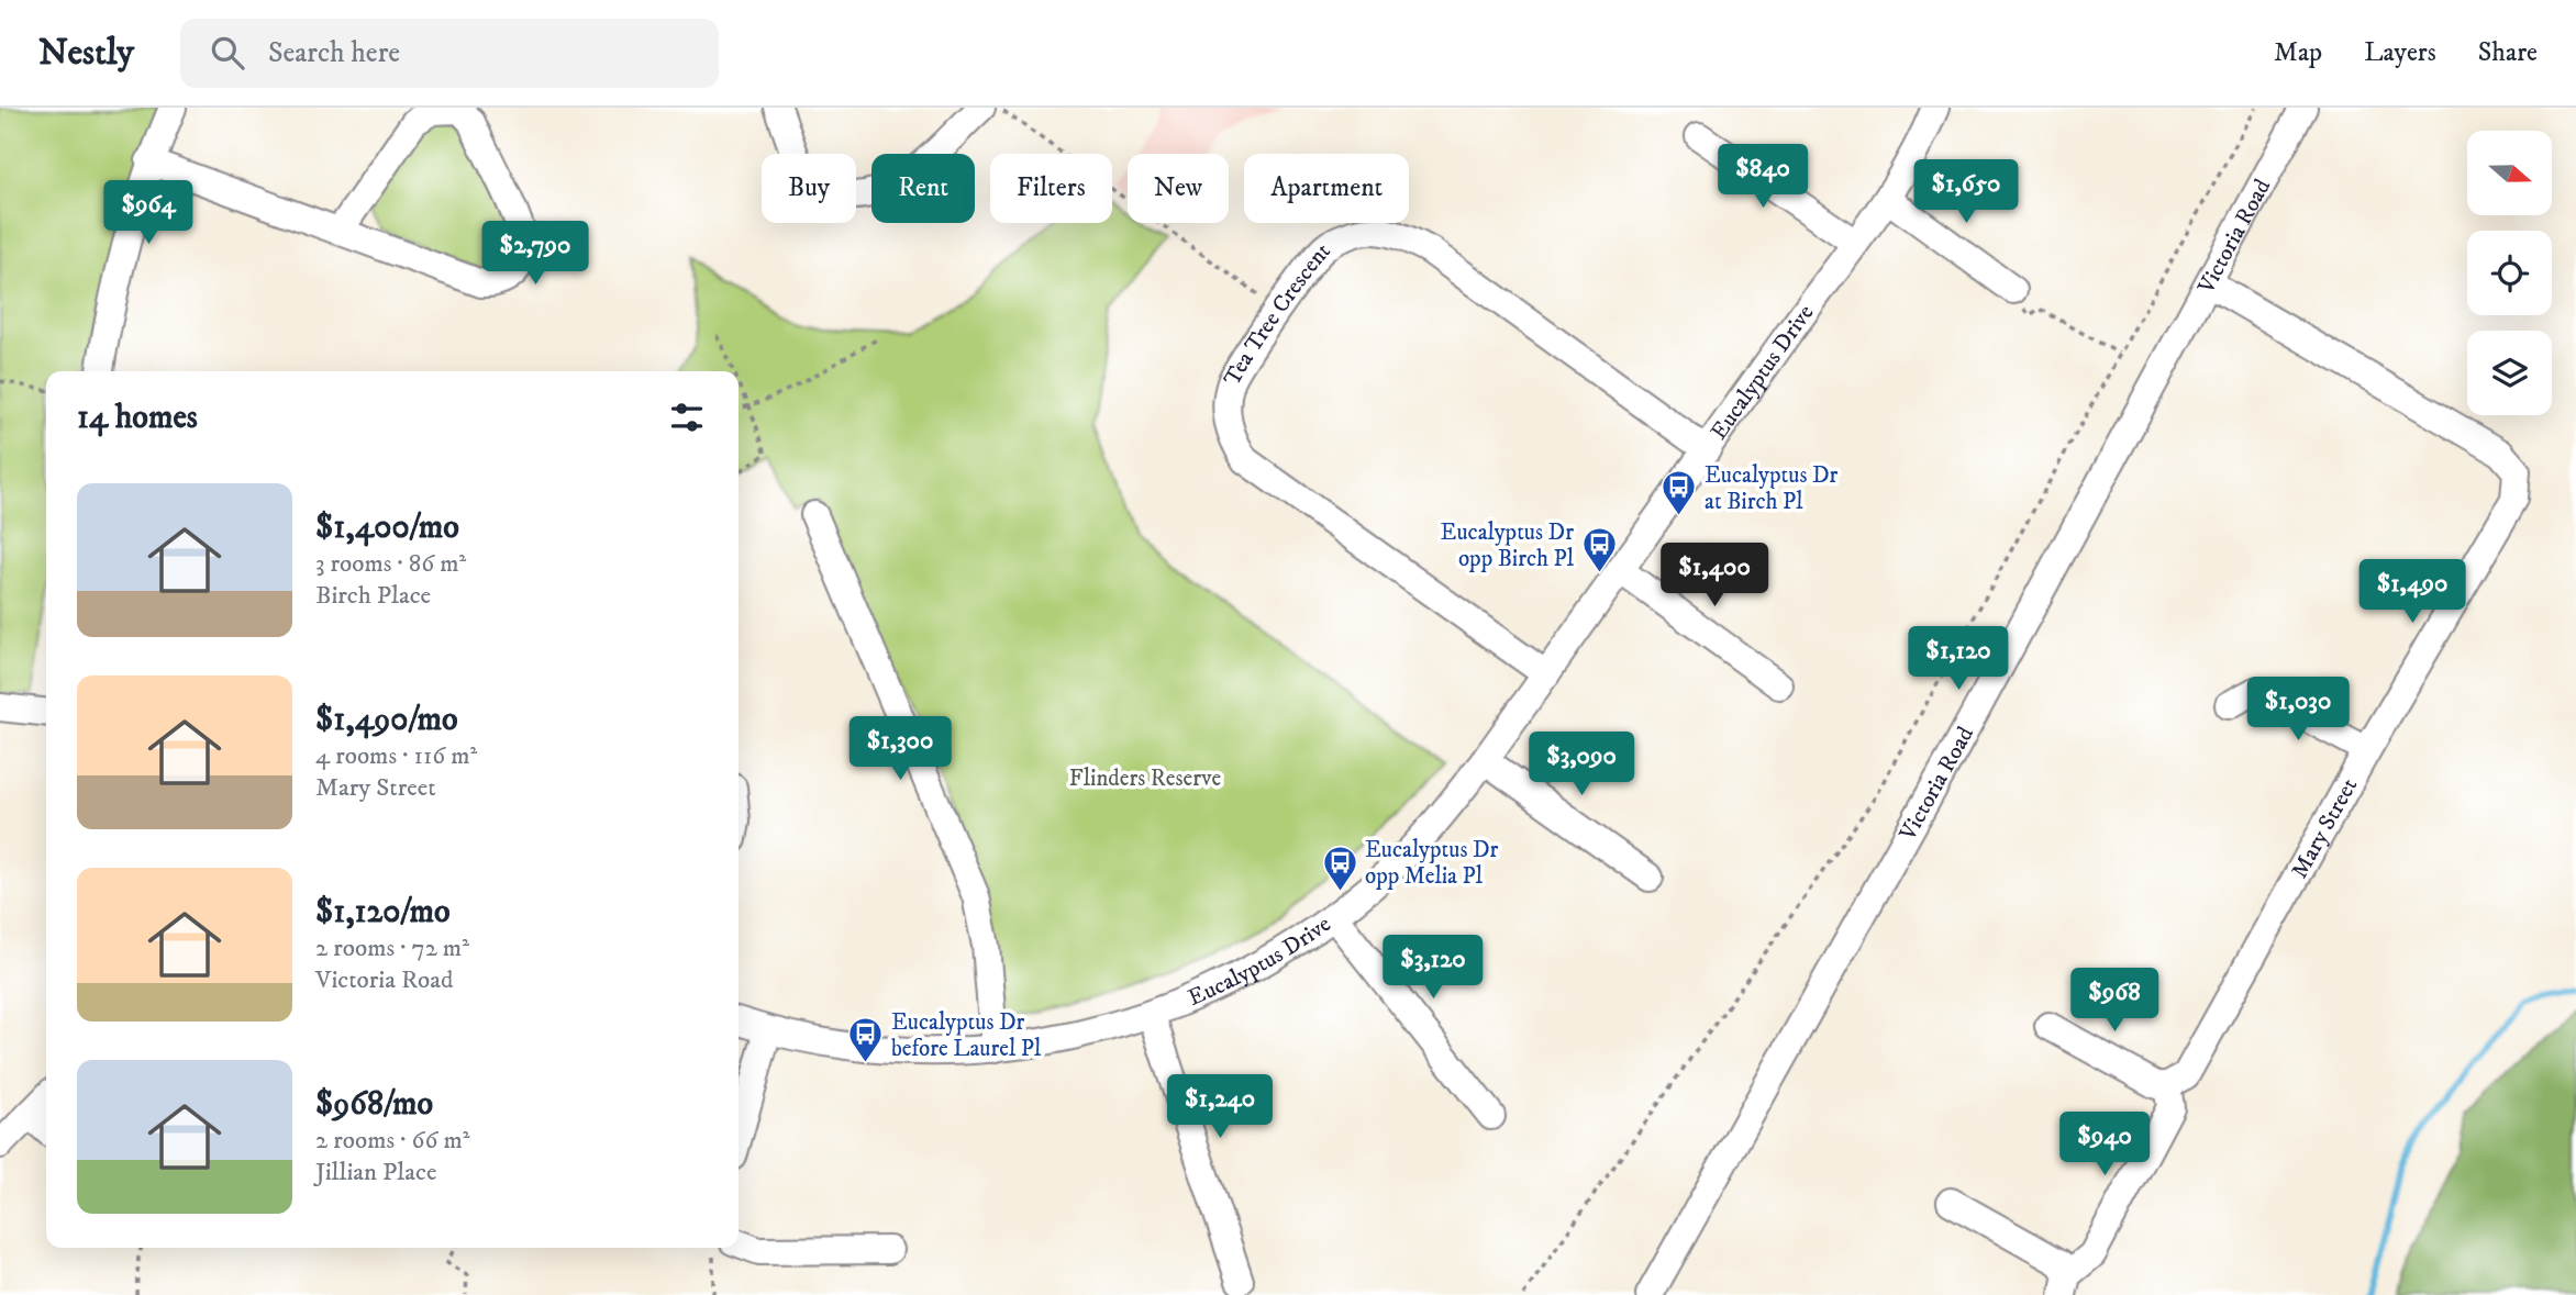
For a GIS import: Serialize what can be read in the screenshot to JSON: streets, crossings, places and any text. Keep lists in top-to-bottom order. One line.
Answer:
{"streets":{"street":["Victoria Road","Tea Tree Crescent","Eucalyptus Drive","Mary Street"]},"crossings":[["Victoria Road","Mary Street"],["Tea Tree Crescent","Eucalyptus Drive"]],"parks":["Flinders Reserve"],"places":{"bus stop":["Eucalyptus Dr at Birch Pl","Eucalyptus Dr opp Birch Pl","Eucalyptus Dr opp Melia Pl","Eucalyptus Dr before Laurel Pl"]},"north":"right","page":{"header":"Nestly","search":"Search here","nav":["Map","Layers","Share"],"price":["$840","$1,650","$964","$2,790","$1,400","$1,490","$1,120","$1,030","$1,300","$3,090","$3,120","$968","$1,240","$940"],"chip":["Buy","Rent","Filters","New","Apartment"],"heading":"14 homes","list":[{"name":"$1,400/mo","note":"3 rooms · 86 m² · Birch Place"},{"name":"$1,490/mo","note":"4 rooms · 116 m² · Mary Street"},{"name":"$1,120/mo","note":"2 rooms · 72 m² · Victoria Road"},{"name":"$968/mo","note":"2 rooms · 66 m² · Jillian Place"}]}}
